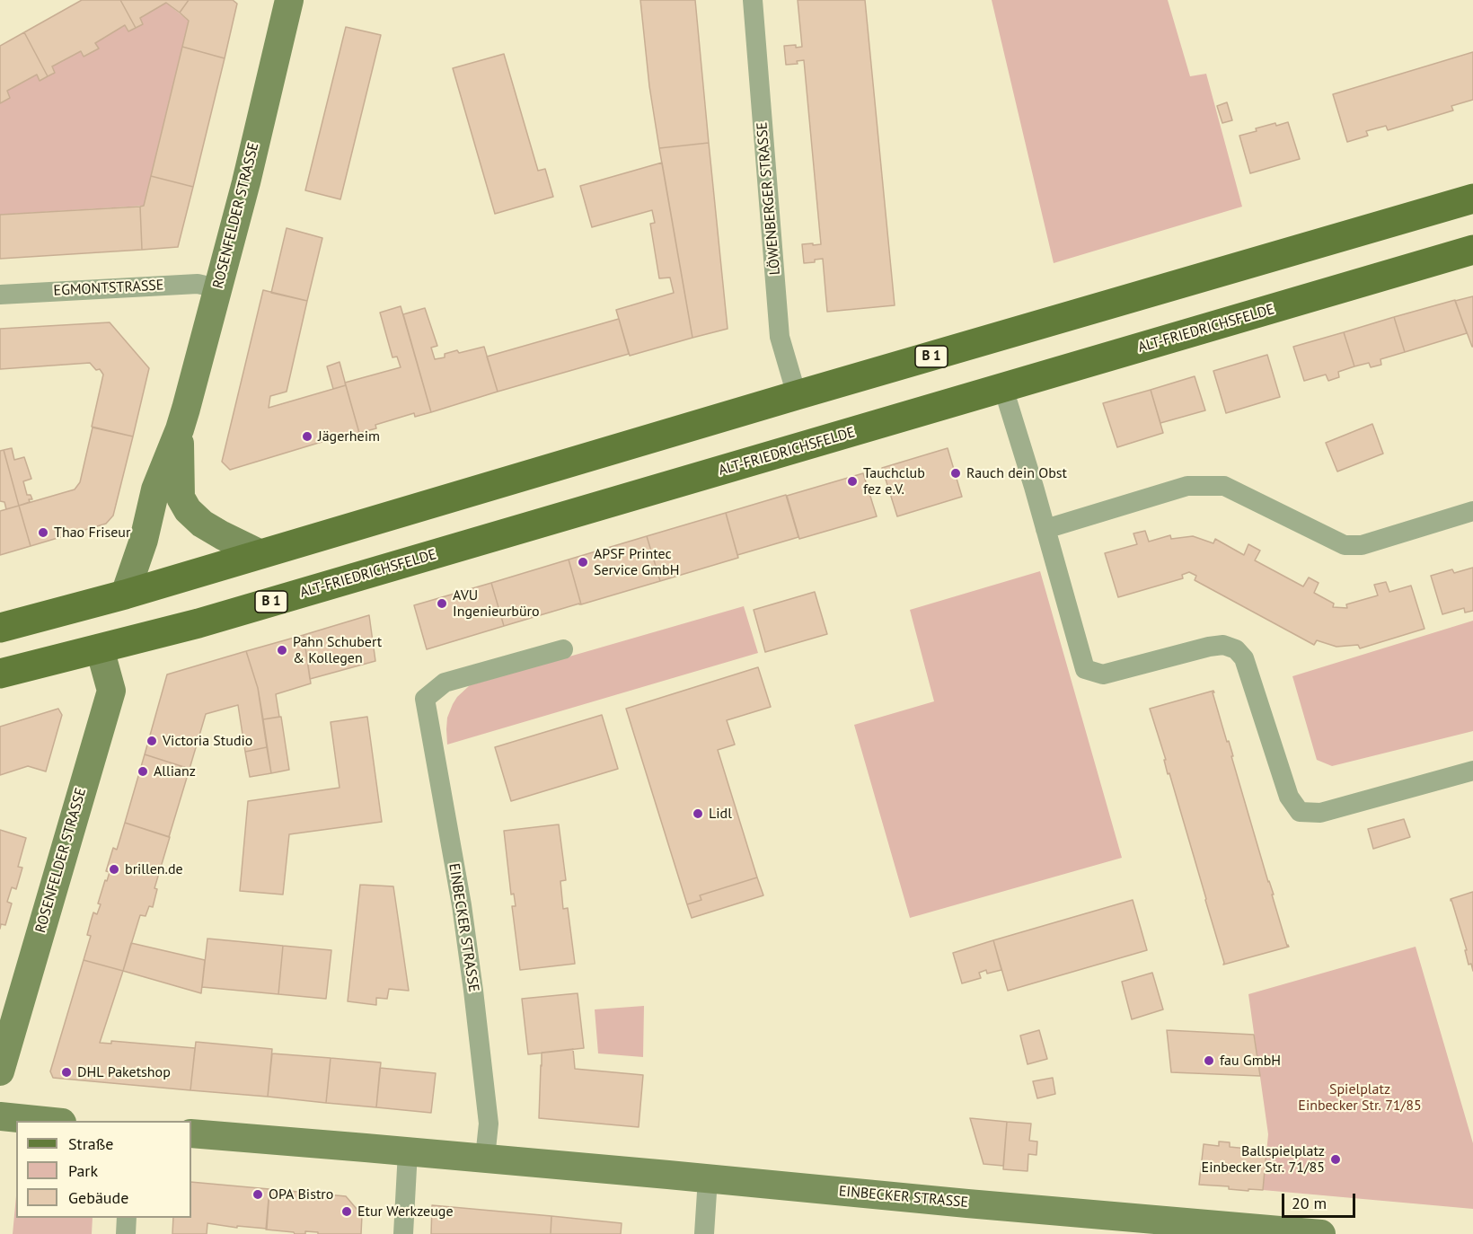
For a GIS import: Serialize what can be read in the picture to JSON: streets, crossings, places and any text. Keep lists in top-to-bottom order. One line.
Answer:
{"streets":{"main road":["ALT-FRIEDRICHSFELDE","B 1"],"street":["LÖWENBERGER STRASSE","ROSENFELDER STRASSE","EGMONTSTRASSE","EINBECKER STRASSE"]},"crossings":[["LÖWENBERGER STRASSE","B 1"],["ROSENFELDER STRASSE","EGMONTSTRASSE"],["ROSENFELDER STRASSE","ALT-FRIEDRICHSFELDE"],["ROSENFELDER STRASSE","B 1"],["ALT-FRIEDRICHSFELDE","B 1"]],"parks":["Spielplatz Einbecker Str. 71/85"],"places":["Jägerheim","Rauch dein Obst","Tauchclub fez e.V.","Thao Friseur","APSF Printec Service GmbH","AVU Ingenieurbüro","Pahn Schubert & Kollegen","Victoria Studio","Allianz","Lidl","brillen.de","fau GmbH","DHL Paketshop","Ballspielplatz Einbecker Str. 71/85","OPA Bistro","Etur Werkzeuge"],"legend":["Straße","Park","Gebäude"],"scale_bar":"20 m"}
